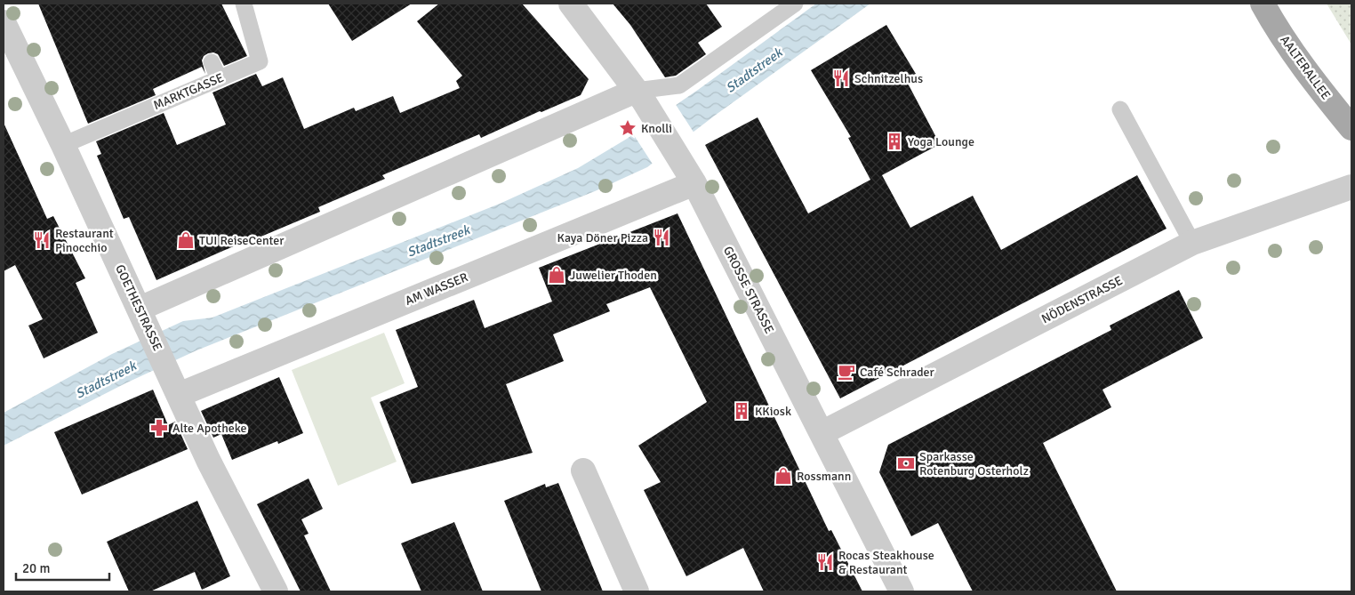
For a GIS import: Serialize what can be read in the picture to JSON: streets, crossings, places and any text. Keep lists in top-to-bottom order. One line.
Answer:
{"streets":{"main road":["AALTERALLEE"],"street":["AM WASSER","GROSSE STRASSE","NÖDENSTRASSE","GOETHESTRASSE"],"lane":["MARKTGASSE"]},"crossings":[["MARKTGASSE","GOETHESTRASSE"],["AM WASSER","GROSSE STRASSE"],["AM WASSER","GOETHESTRASSE"],["GROSSE STRASSE","NÖDENSTRASSE"]],"water":["Stadtstreek"],"places":{"restaurant":["Schnitzelhus","Kaya Döner Pizza","Restaurant Pinocchio","Rocas Steakhouse & Restaurant"],"place":["Knolli"],"building":["Yoga Lounge","KKiosk"],"shop":["TUI ReiseCenter","Juwelier Thoden","Rossmann"],"cafe":["Café Schrader"],"pharmacy":["Alte Apotheke"],"bank":["Sparkasse Rotenburg Osterholz"]},"scale_bar":"20 m"}
